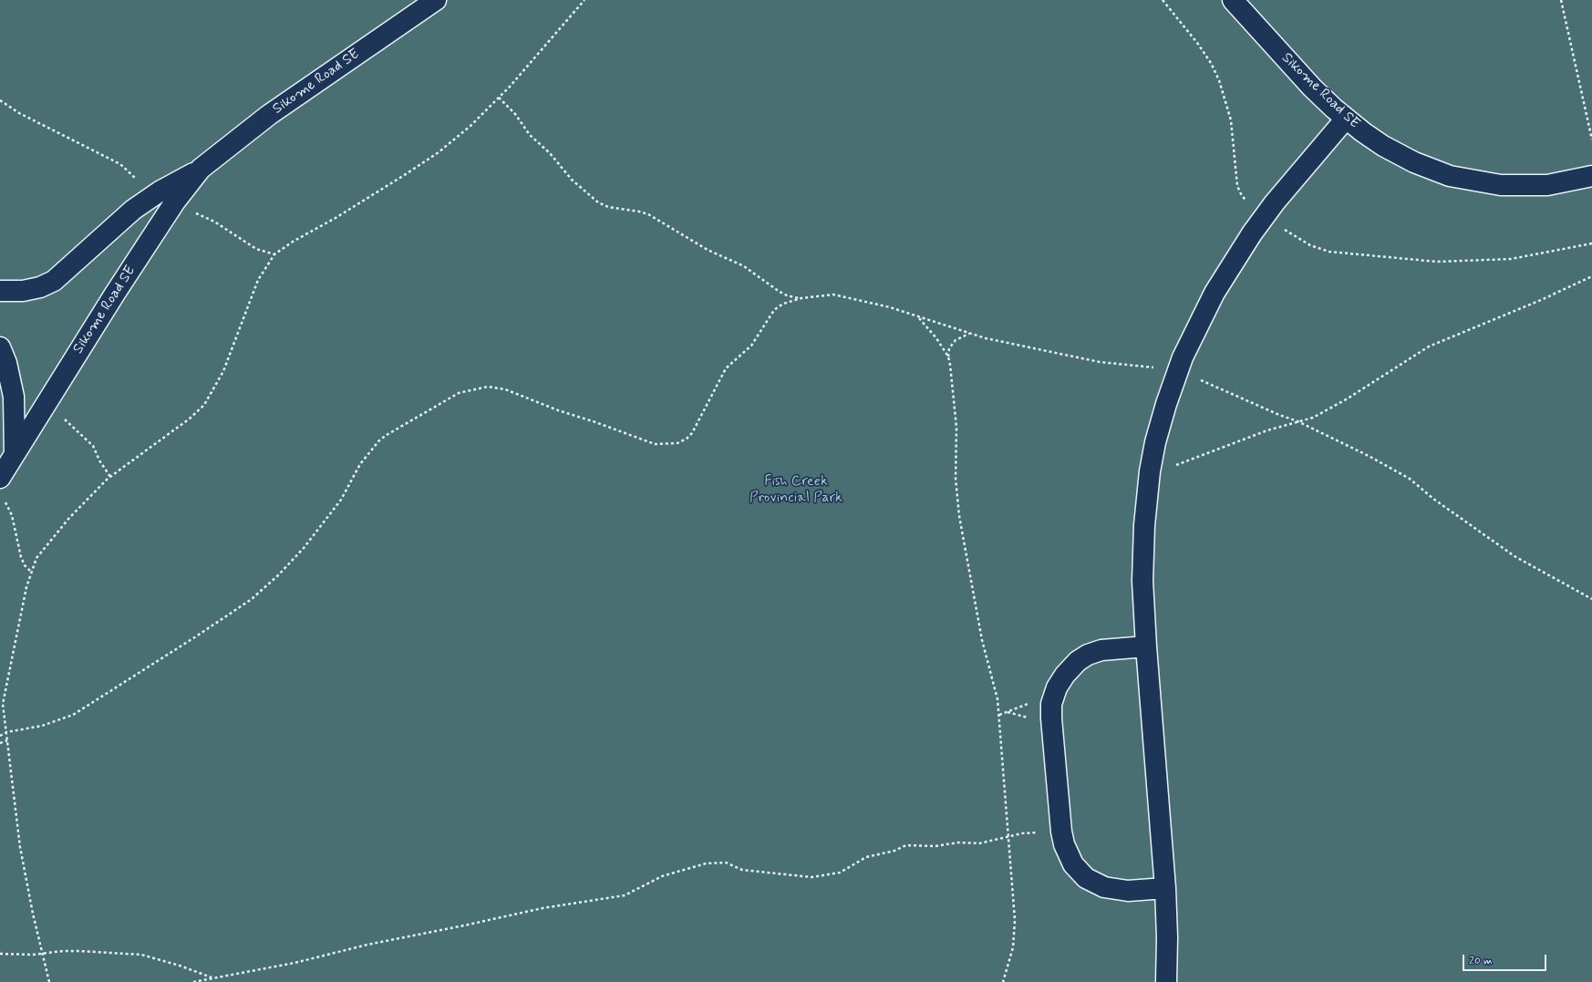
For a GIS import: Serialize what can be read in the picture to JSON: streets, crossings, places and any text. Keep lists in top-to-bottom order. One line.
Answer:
{"streets":{"street":["Sikome Road SE"]},"parks":["Fish Creek Provincial Park"],"scale_bar":"20 m"}
